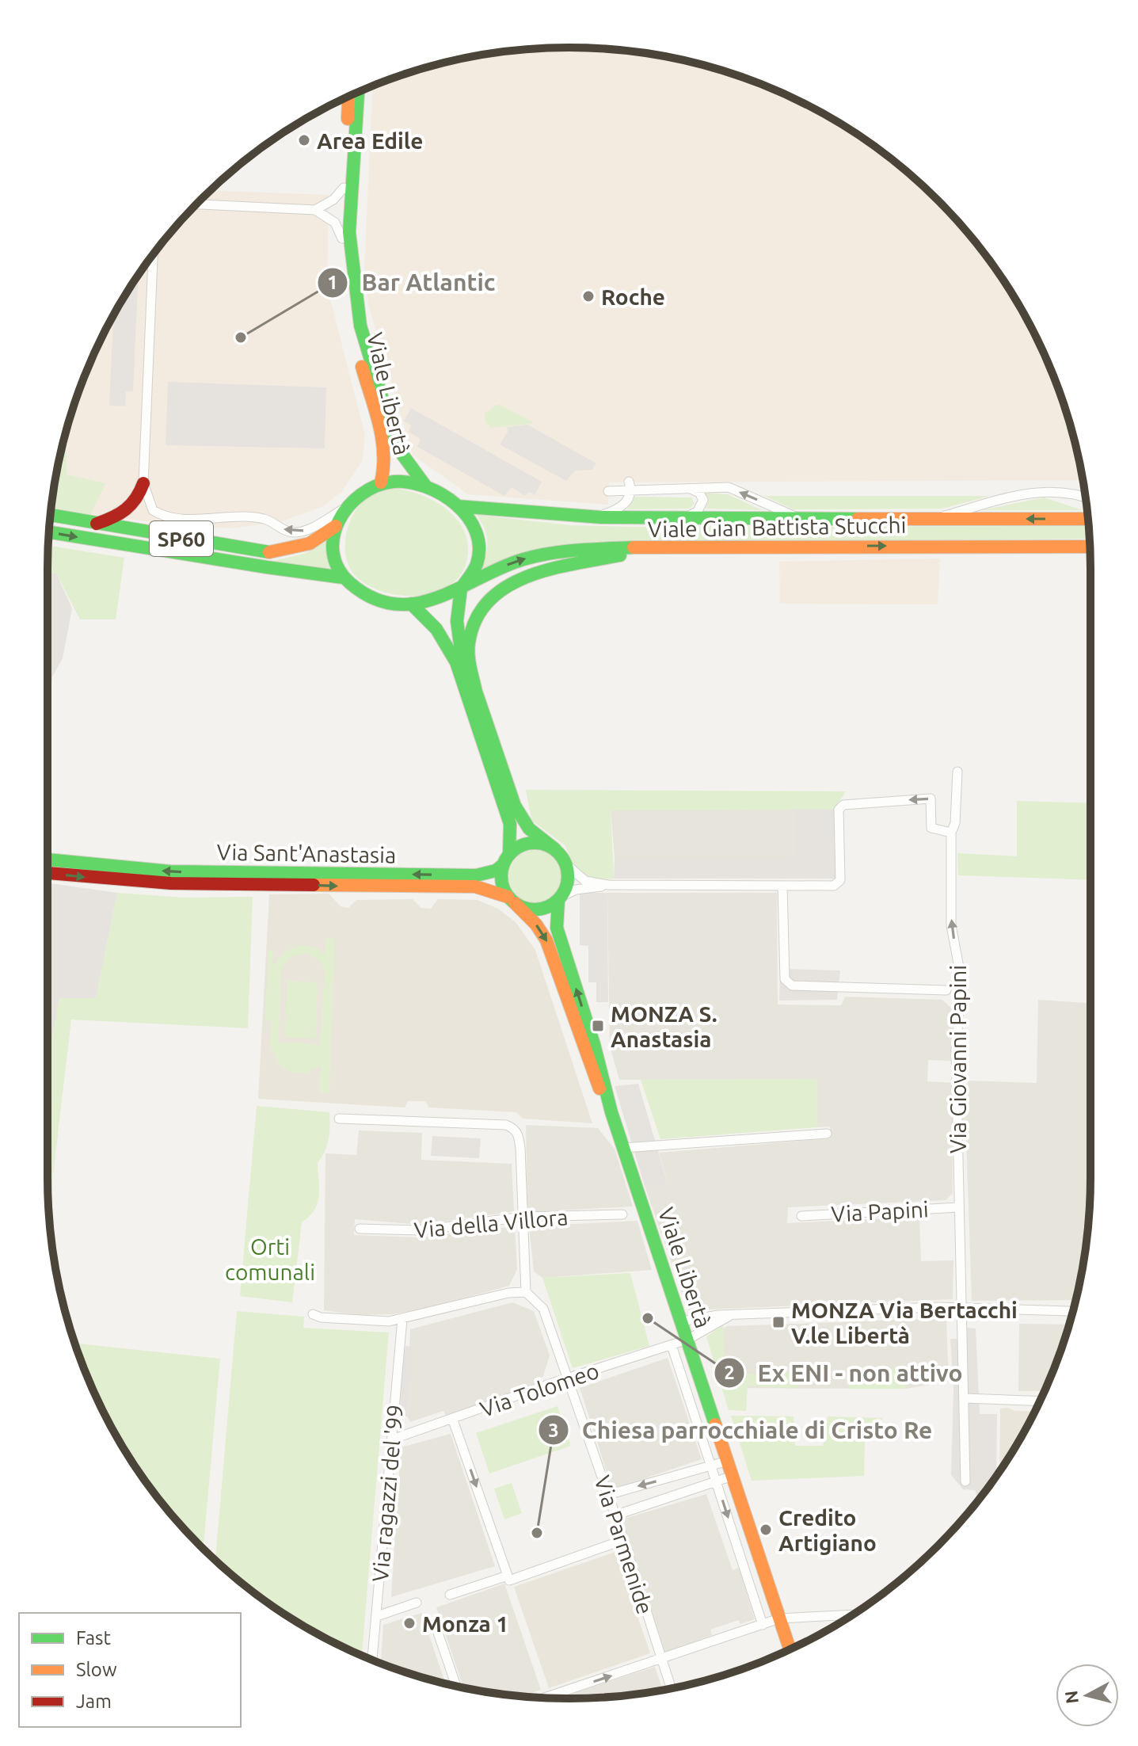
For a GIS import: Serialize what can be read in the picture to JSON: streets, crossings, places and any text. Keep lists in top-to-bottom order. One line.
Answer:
{"streets":{"main road":["Viale Libertà","Viale Gian Battista Stucchi","SP60","Via Sant'Anastasia"],"street":["Via Giovanni Papini","Via Papini","Via della Villora","Via Tolomeo","Via ragazzi del '99","Via Parmenide"]},"crossings":[["Viale Libertà","Viale Gian Battista Stucchi"],["Viale Libertà","SP60"],["Viale Libertà","Via Sant'Anastasia"],["Viale Libertà","Via Tolomeo"],["Viale Gian Battista Stucchi","SP60"],["Via Giovanni Papini","Via Papini"],["Via Tolomeo","Via ragazzi del '99"],["Via Tolomeo","Via Parmenide"]],"one_way":["Via Giovanni Papini"],"parks":["Orti comunali"],"places":{"other":["Area Edile","Roche","Bar Atlantic","Ex ENI - non attivo","Credito Artigiano","Chiesa parrocchiale di Cristo Re","Monza 1"],"transit":["MONZA S. Anastasia","MONZA Via Bertacchi V.le Libertà"]},"legend":["Fast","Slow","Jam"],"north":"left"}
